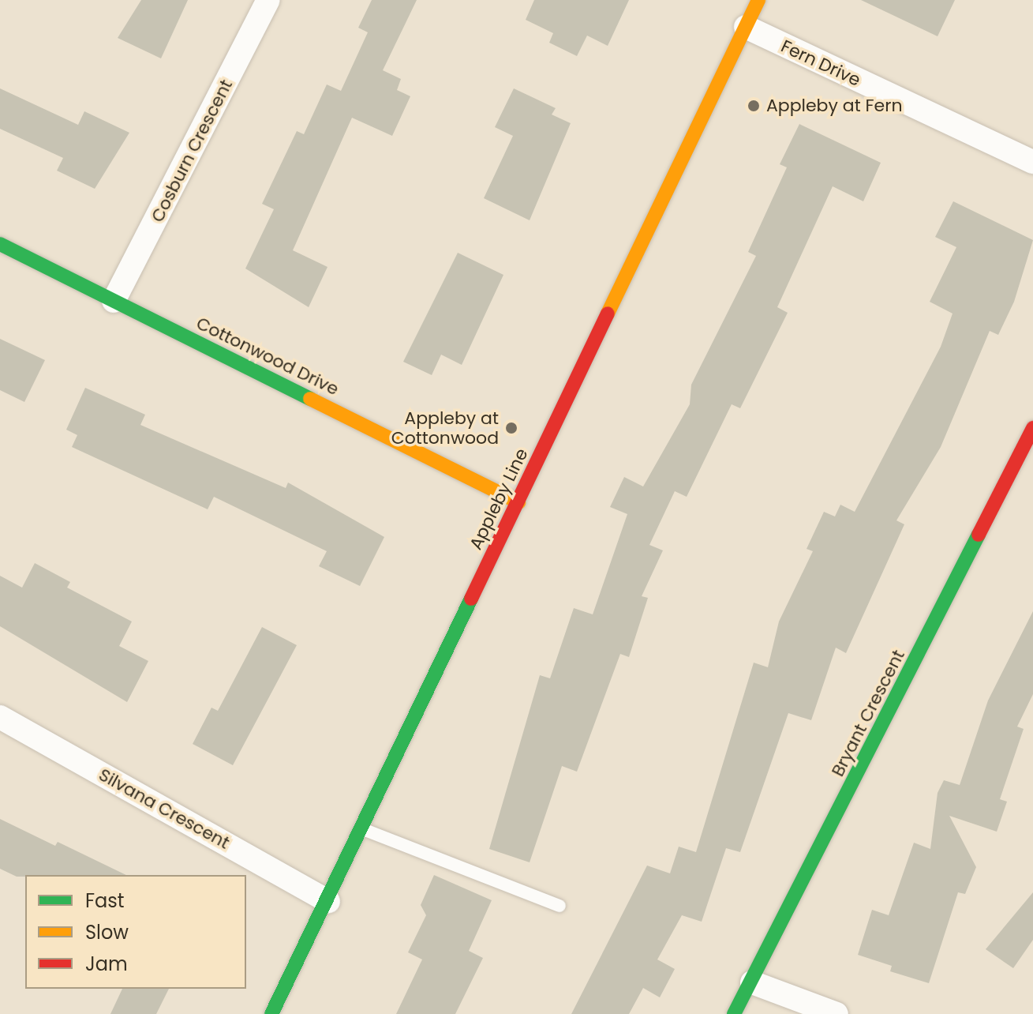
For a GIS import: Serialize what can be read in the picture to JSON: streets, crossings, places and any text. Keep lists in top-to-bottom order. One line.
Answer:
{"streets":{"street":["Fern Drive","Cosburn Crescent","Cottonwood Drive","Appleby Line","Bryant Crescent","Silvana Crescent"]},"crossings":[["Fern Drive","Appleby Line"],["Cosburn Crescent","Cottonwood Drive"],["Cottonwood Drive","Appleby Line"],["Appleby Line","Silvana Crescent"]],"places":["Appleby at Fern","Appleby at Cottonwood"],"legend":["Fast","Slow","Jam"]}
